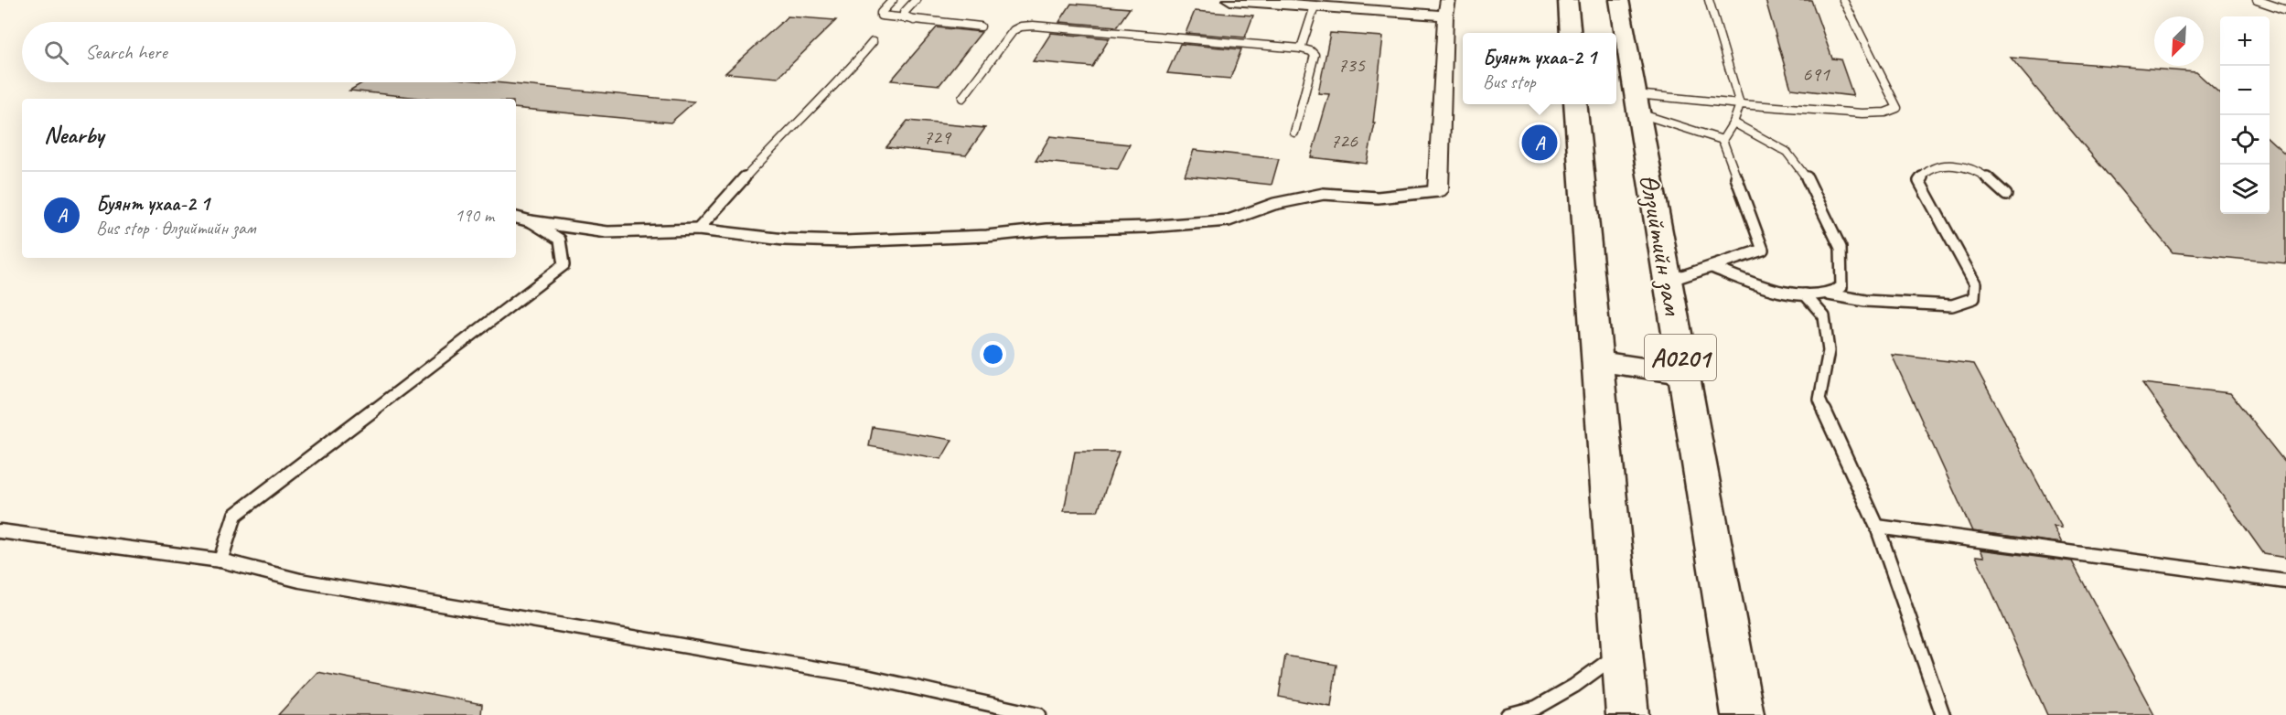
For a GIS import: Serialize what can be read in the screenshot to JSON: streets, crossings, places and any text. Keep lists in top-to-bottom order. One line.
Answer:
{"streets":{"highway":["Өлзийтийн зам","A0201"]},"house_numbers":["735","691","729","726"],"north":"bottom left","page":{"map_buttons":["+","−"],"search":"Search here","popup":["Буянт ухаа-2 1","Bus stop"],"heading":"Nearby","pins":"A","list":[{"mark":"A","name":"Буянт ухаа-2 1","note":"Bus stop · Өлзийтийн зам","value":"190 m"}]}}
